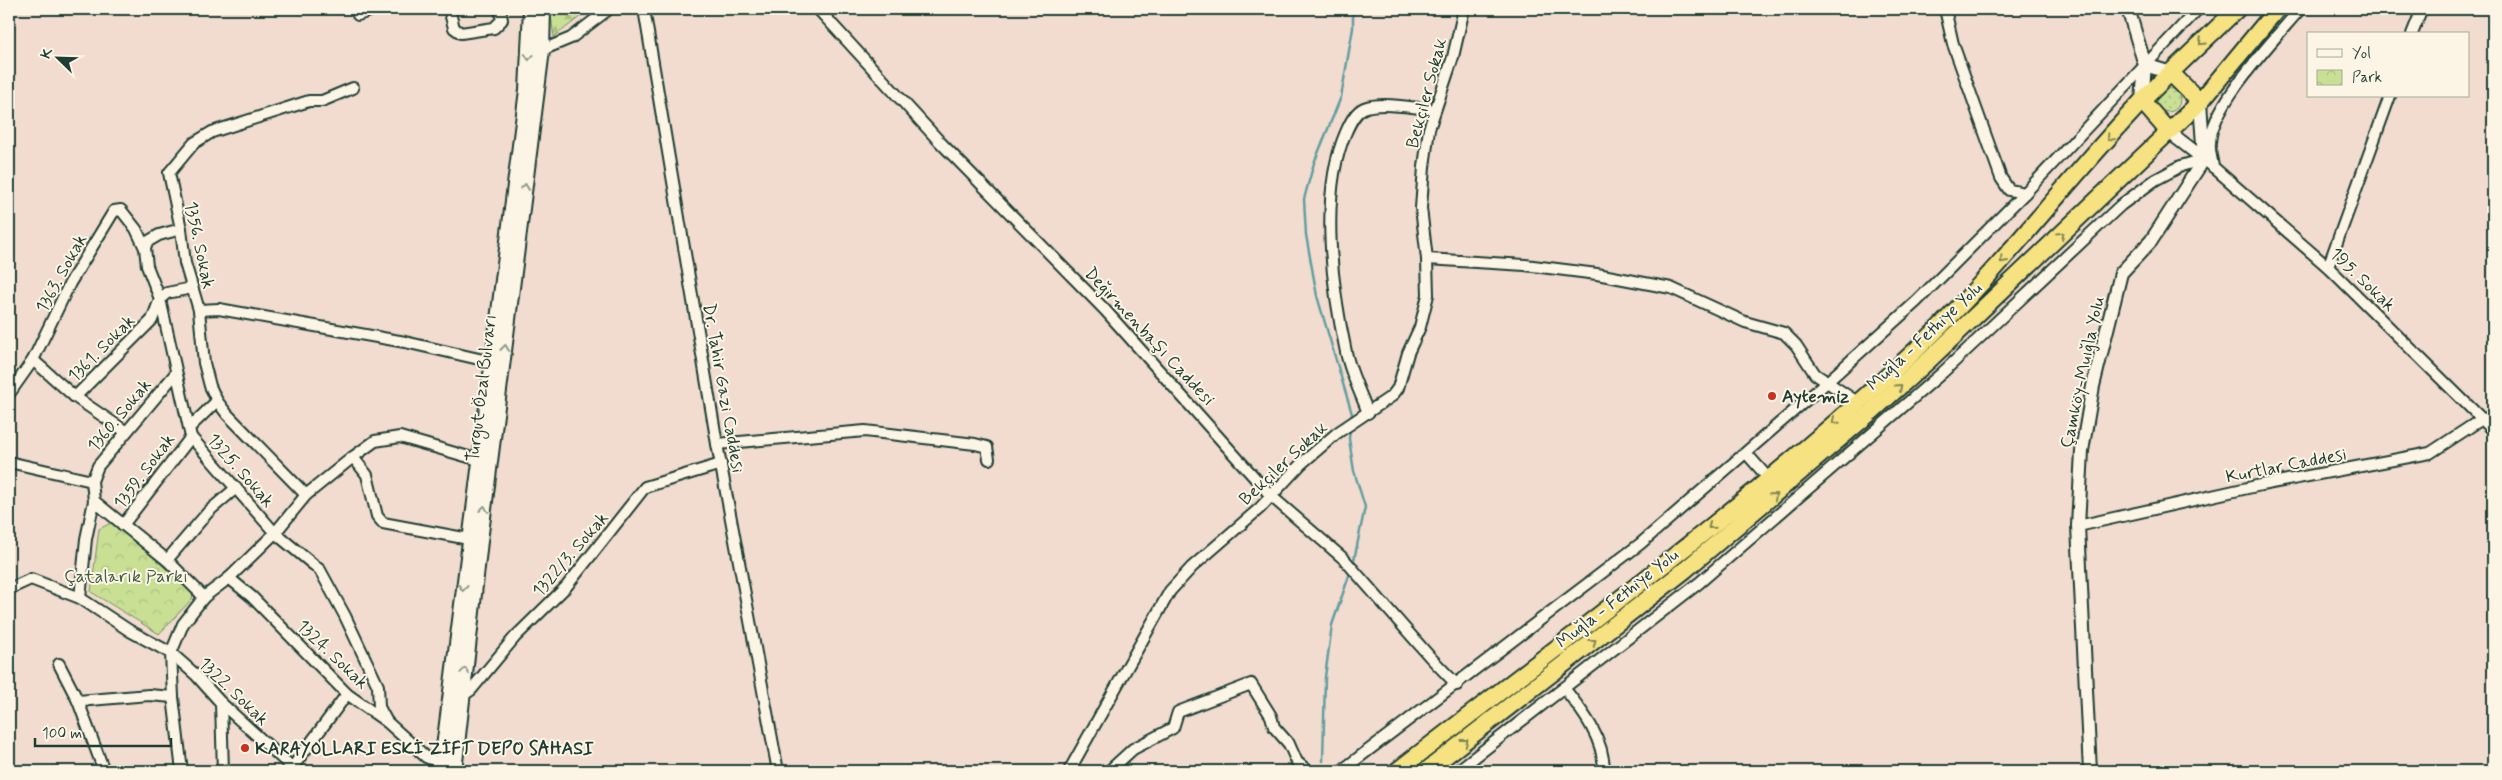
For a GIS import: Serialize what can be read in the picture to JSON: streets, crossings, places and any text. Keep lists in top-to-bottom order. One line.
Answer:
{"streets":{"highway":["Muğla - Fethiye Yolu"],"main road":["Turgut Özal Bulvarı"],"street":["Bekçiler Sokak","1356. Sokak","1363. Sokak","195. Sokak","Değirmenbaşı Caddesi","1361. Sokak","Çamköy-Muığla Yolu","Dr. Tahir Gazi Caddesi","1360. Sokak","Kurtlar Caddesi","1325. Sokak","1359. Sokak","1322/3. Sokak","1324. Sokak","1322. Sokak"]},"crossings":[["Bekçiler Sokak","Değirmenbaşı Caddesi"],["1356. Sokak","1359. Sokak"],["1363. Sokak","1325. Sokak"],["195. Sokak","Çamköy-Muığla Yolu"],["195. Sokak","Kurtlar Caddesi"],["1361. Sokak","1325. Sokak"],["Çamköy-Muığla Yolu","Kurtlar Caddesi"],["Turgut Özal Bulvarı","1322/3. Sokak"],["Turgut Özal Bulvarı","1324. Sokak"],["Dr. Tahir Gazi Caddesi","1322/3. Sokak"],["1360. Sokak","1325. Sokak"],["1325. Sokak","1359. Sokak"],["1325. Sokak","1324. Sokak"]],"parks":["Çatalarık Parkı"],"places":["Aytemiz","KARAYOLLARI ESKİ ZİFT DEPO SAHASI"],"legend":["Yol","Park"],"scale_bar":"100 m","north":"top left"}
